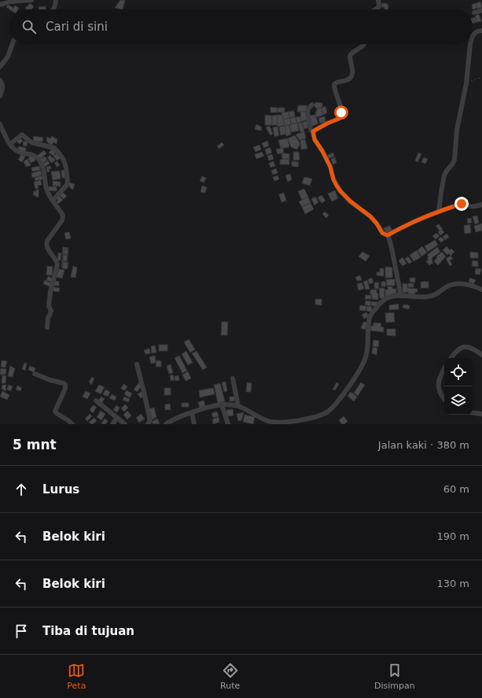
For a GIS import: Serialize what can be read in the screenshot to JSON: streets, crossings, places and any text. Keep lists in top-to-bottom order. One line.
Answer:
{"page":{"search":"Cari di sini","heading":["5 mnt","Jalan kaki · 380 m"],"list":[["Lurus","60 m"],["Belok kiri","190 m"],["Belok kiri","130 m"],"Tiba di tujuan"],"nav":["Peta","Rute","Disimpan"]}}
